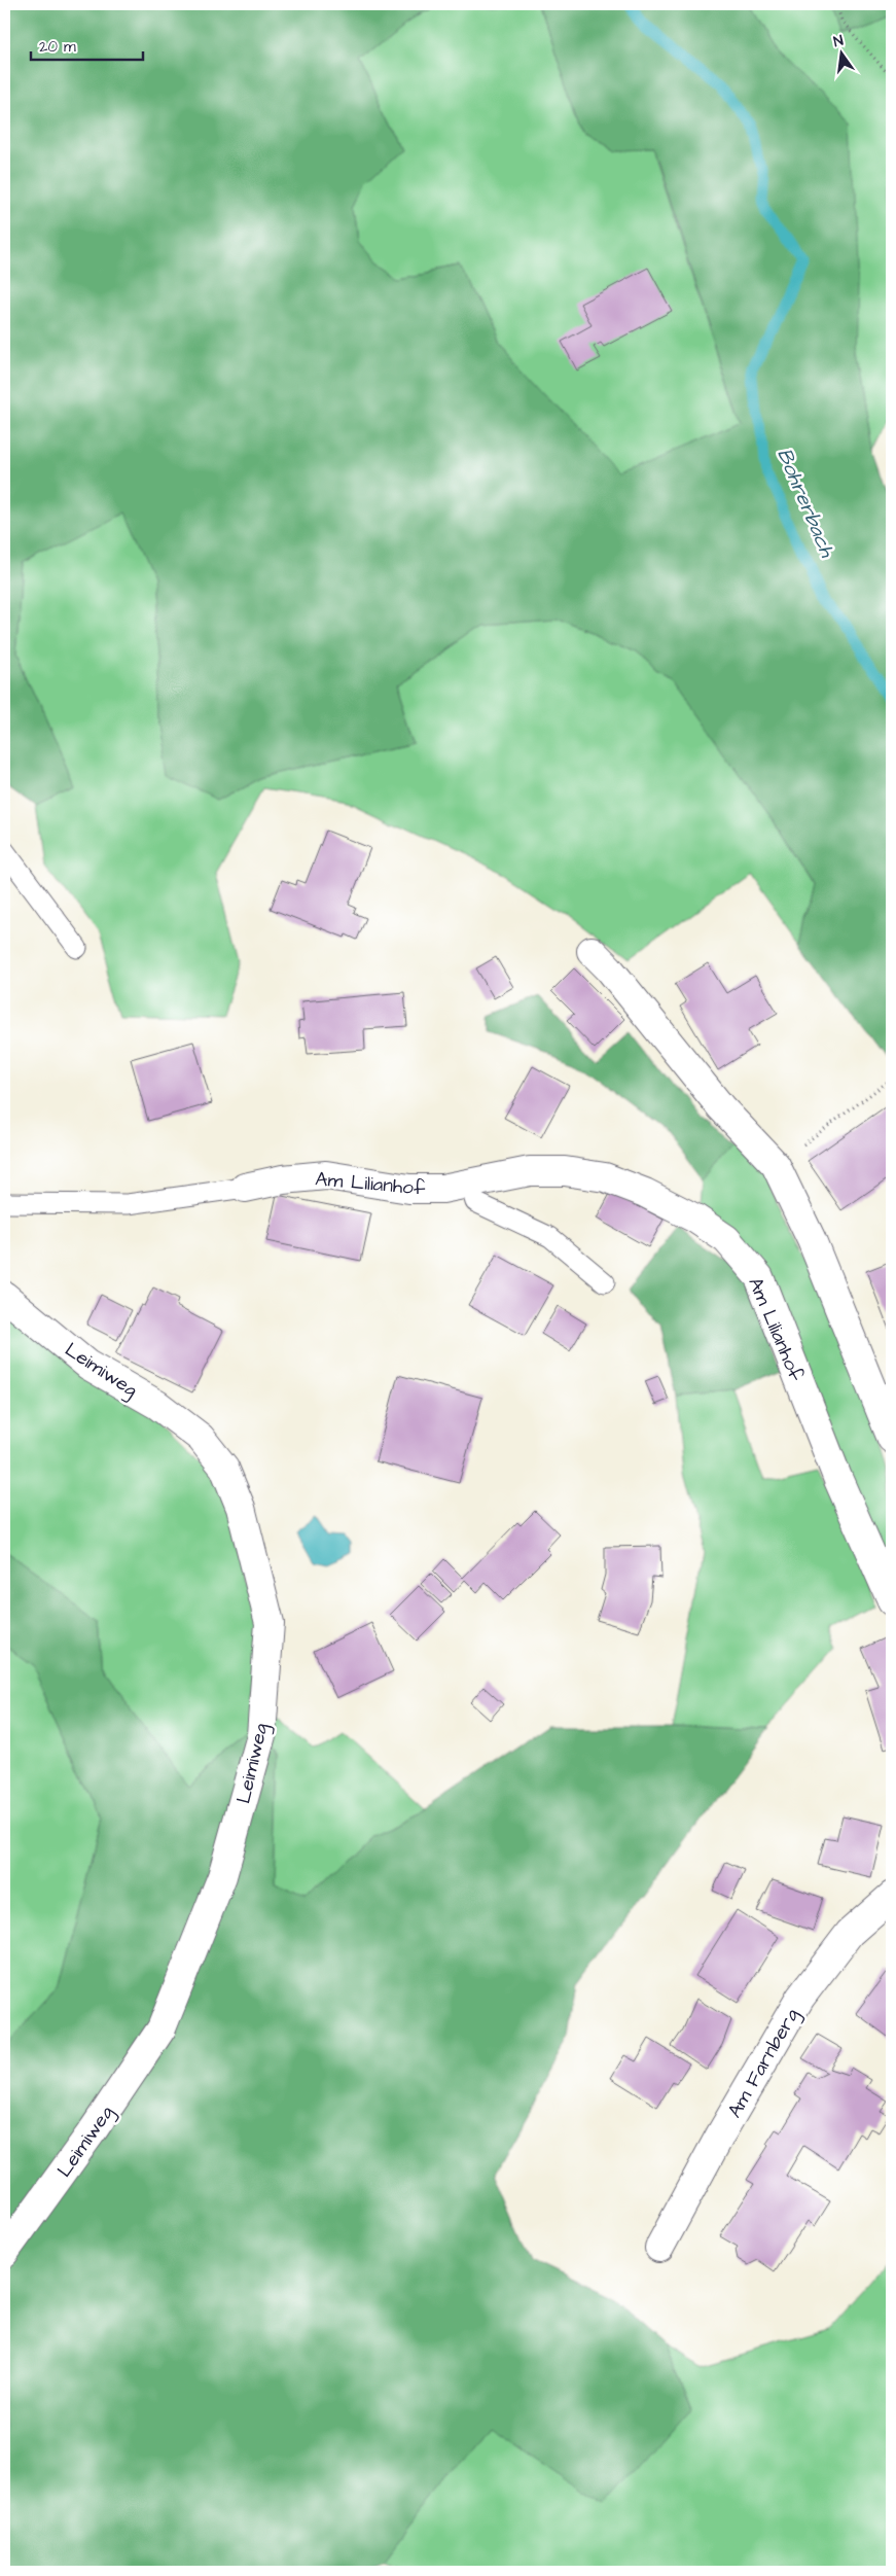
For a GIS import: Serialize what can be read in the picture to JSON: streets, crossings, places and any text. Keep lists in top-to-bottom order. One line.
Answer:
{"streets":{"street":["Am Lilianhof","Leimiweg","Am Farnberg"]},"water":["Bohrerbach"],"scale_bar":"20 m","north":"top"}
